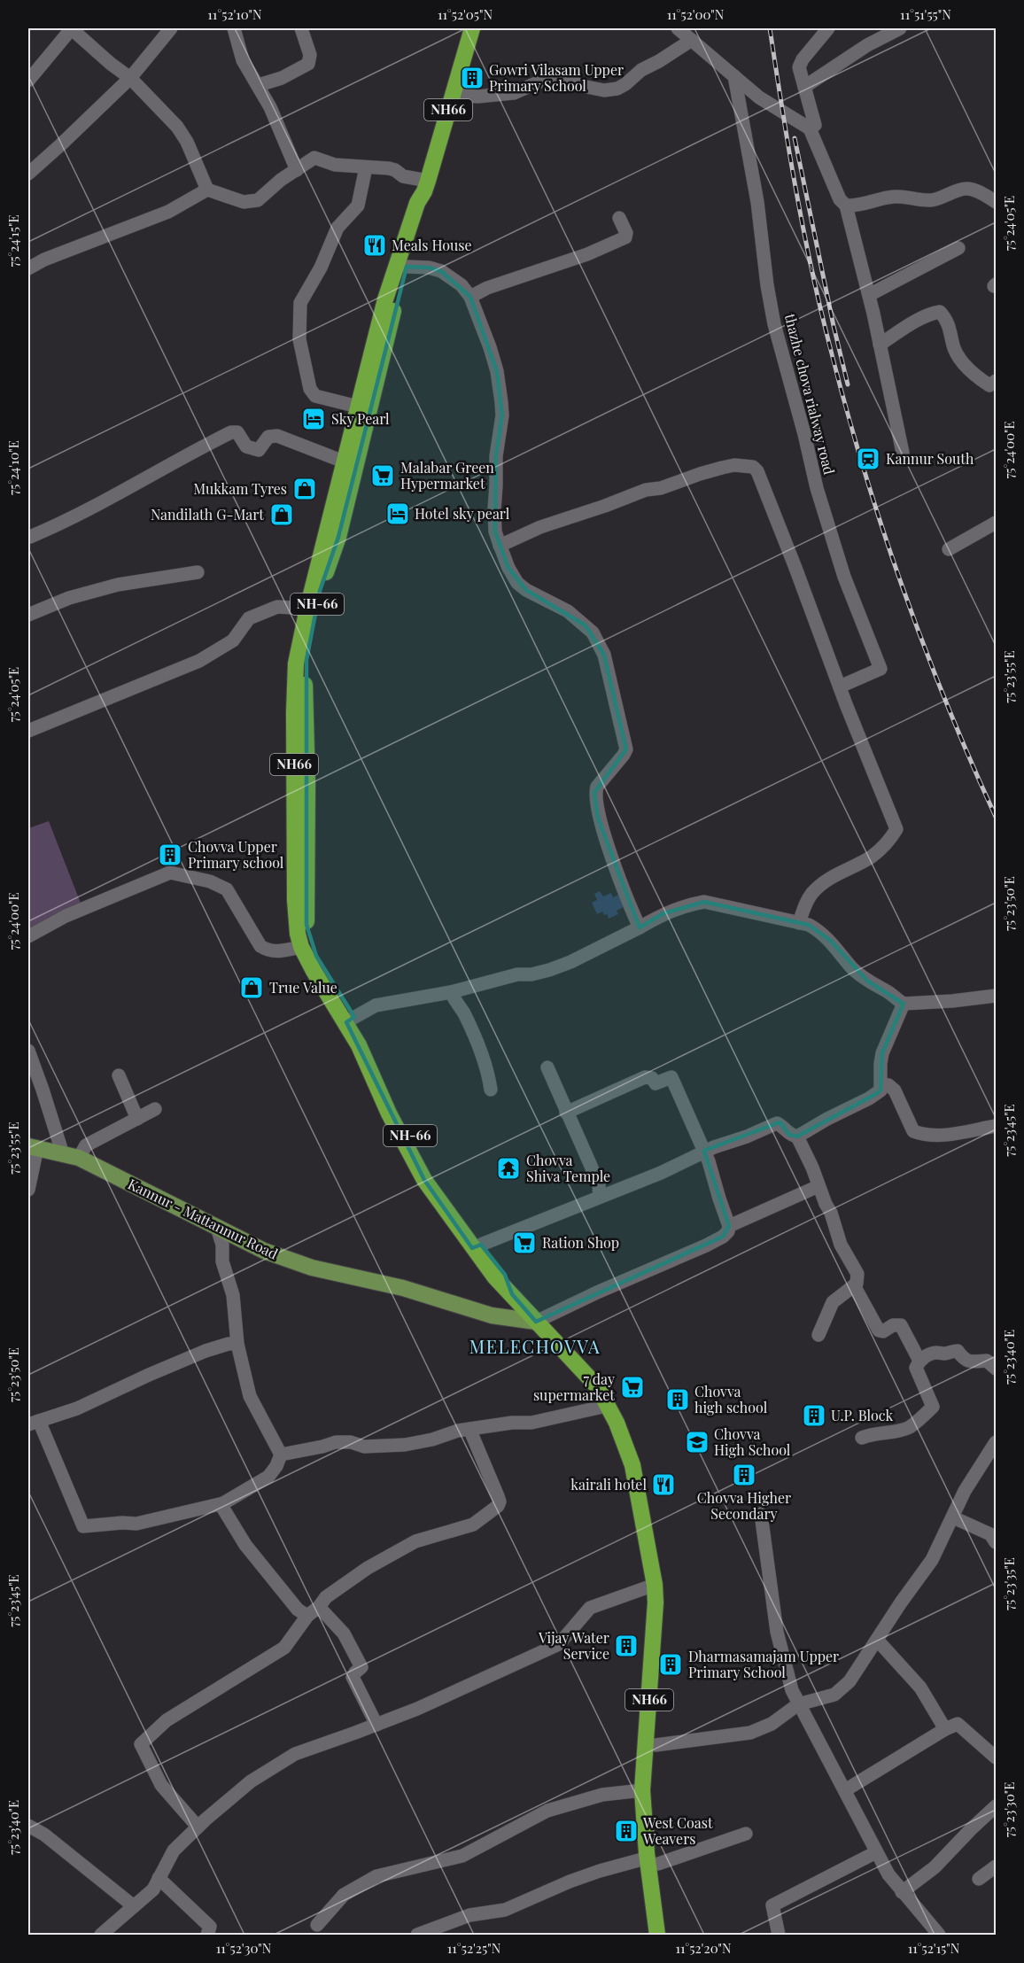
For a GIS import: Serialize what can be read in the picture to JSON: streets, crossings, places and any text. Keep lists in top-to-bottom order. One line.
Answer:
{"streets":{"highway":["NH66","NH-66"],"main road":["Kannur - Mattannur Road"],"street":["thazhe chova rialway road"]},"crossings":[["NH66","NH-66"],["NH66","Kannur - Mattannur Road"]],"districts":["MELECHOVVA"],"places":{"building":["Gowri Vilasam Upper Primary School","Chovva Upper Primary school","Chovva high school","U.P. Block","Chovva Higher Secondary","Vijay Water Service","Dharmasamajam Upper Primary School","West Coast Weavers"],"restaurant":["Meals House","kairali hotel"],"hotel":["Sky Pearl","Hotel sky pearl"],"station":["Kannur South"],"supermarket":["Malabar Green Hypermarket","Ration Shop","7 day supermarket"],"shop":["Mukkam Tyres","Nandilath G-Mart","True Value"],"temple":["Chovva Shiva Temple"],"school or university":["Chovva High School"]},"coordinates":["11°52'10\"N","11°52'05\"N","11°52'00\"N","11°51'55\"N","75°24'05\"E","75°24'15\"E","75°24'00\"E","75°24'10\"E","75°23'55\"E","75°23'50\"E","75°23'45\"E","75°23'40\"E","75°23'35\"E","75°23'30\"E","11°52'30\"N","11°52'25\"N","11°52'20\"N","11°52'15\"N"]}
